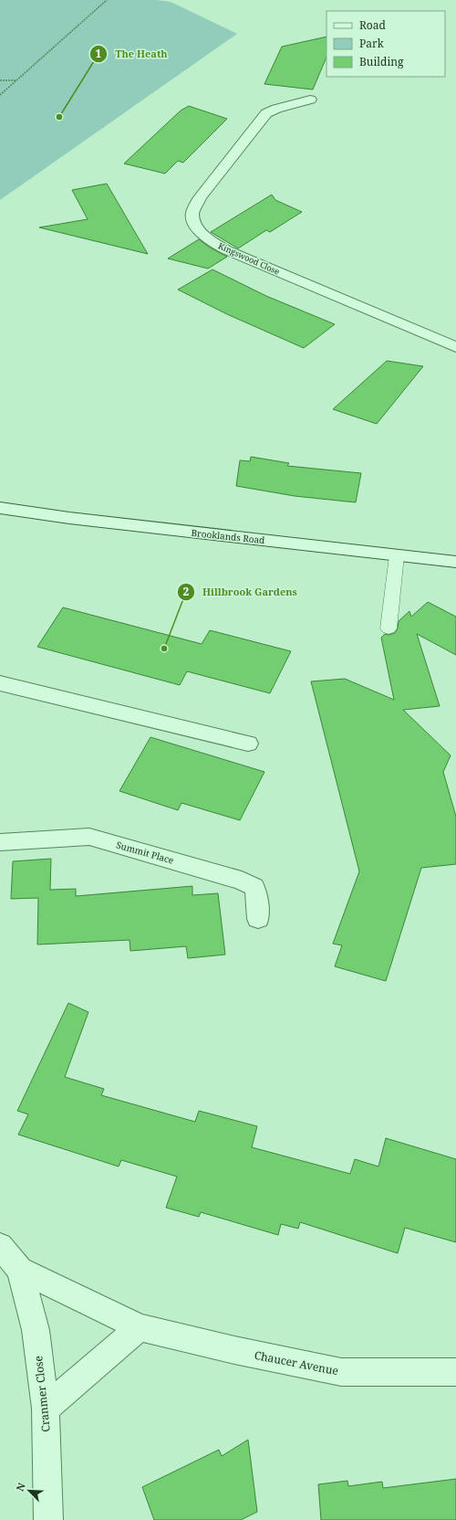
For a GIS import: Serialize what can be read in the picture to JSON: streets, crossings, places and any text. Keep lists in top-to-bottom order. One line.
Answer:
{"streets":{"street":["Kingswood Close","Brooklands Road","Summit Place","Chaucer Avenue","Cranmer Close"]},"crossings":[["Chaucer Avenue","Cranmer Close"]],"places":["The Heath","Hillbrook Gardens"],"legend":["Road","Park","Building"],"north":"top left"}
